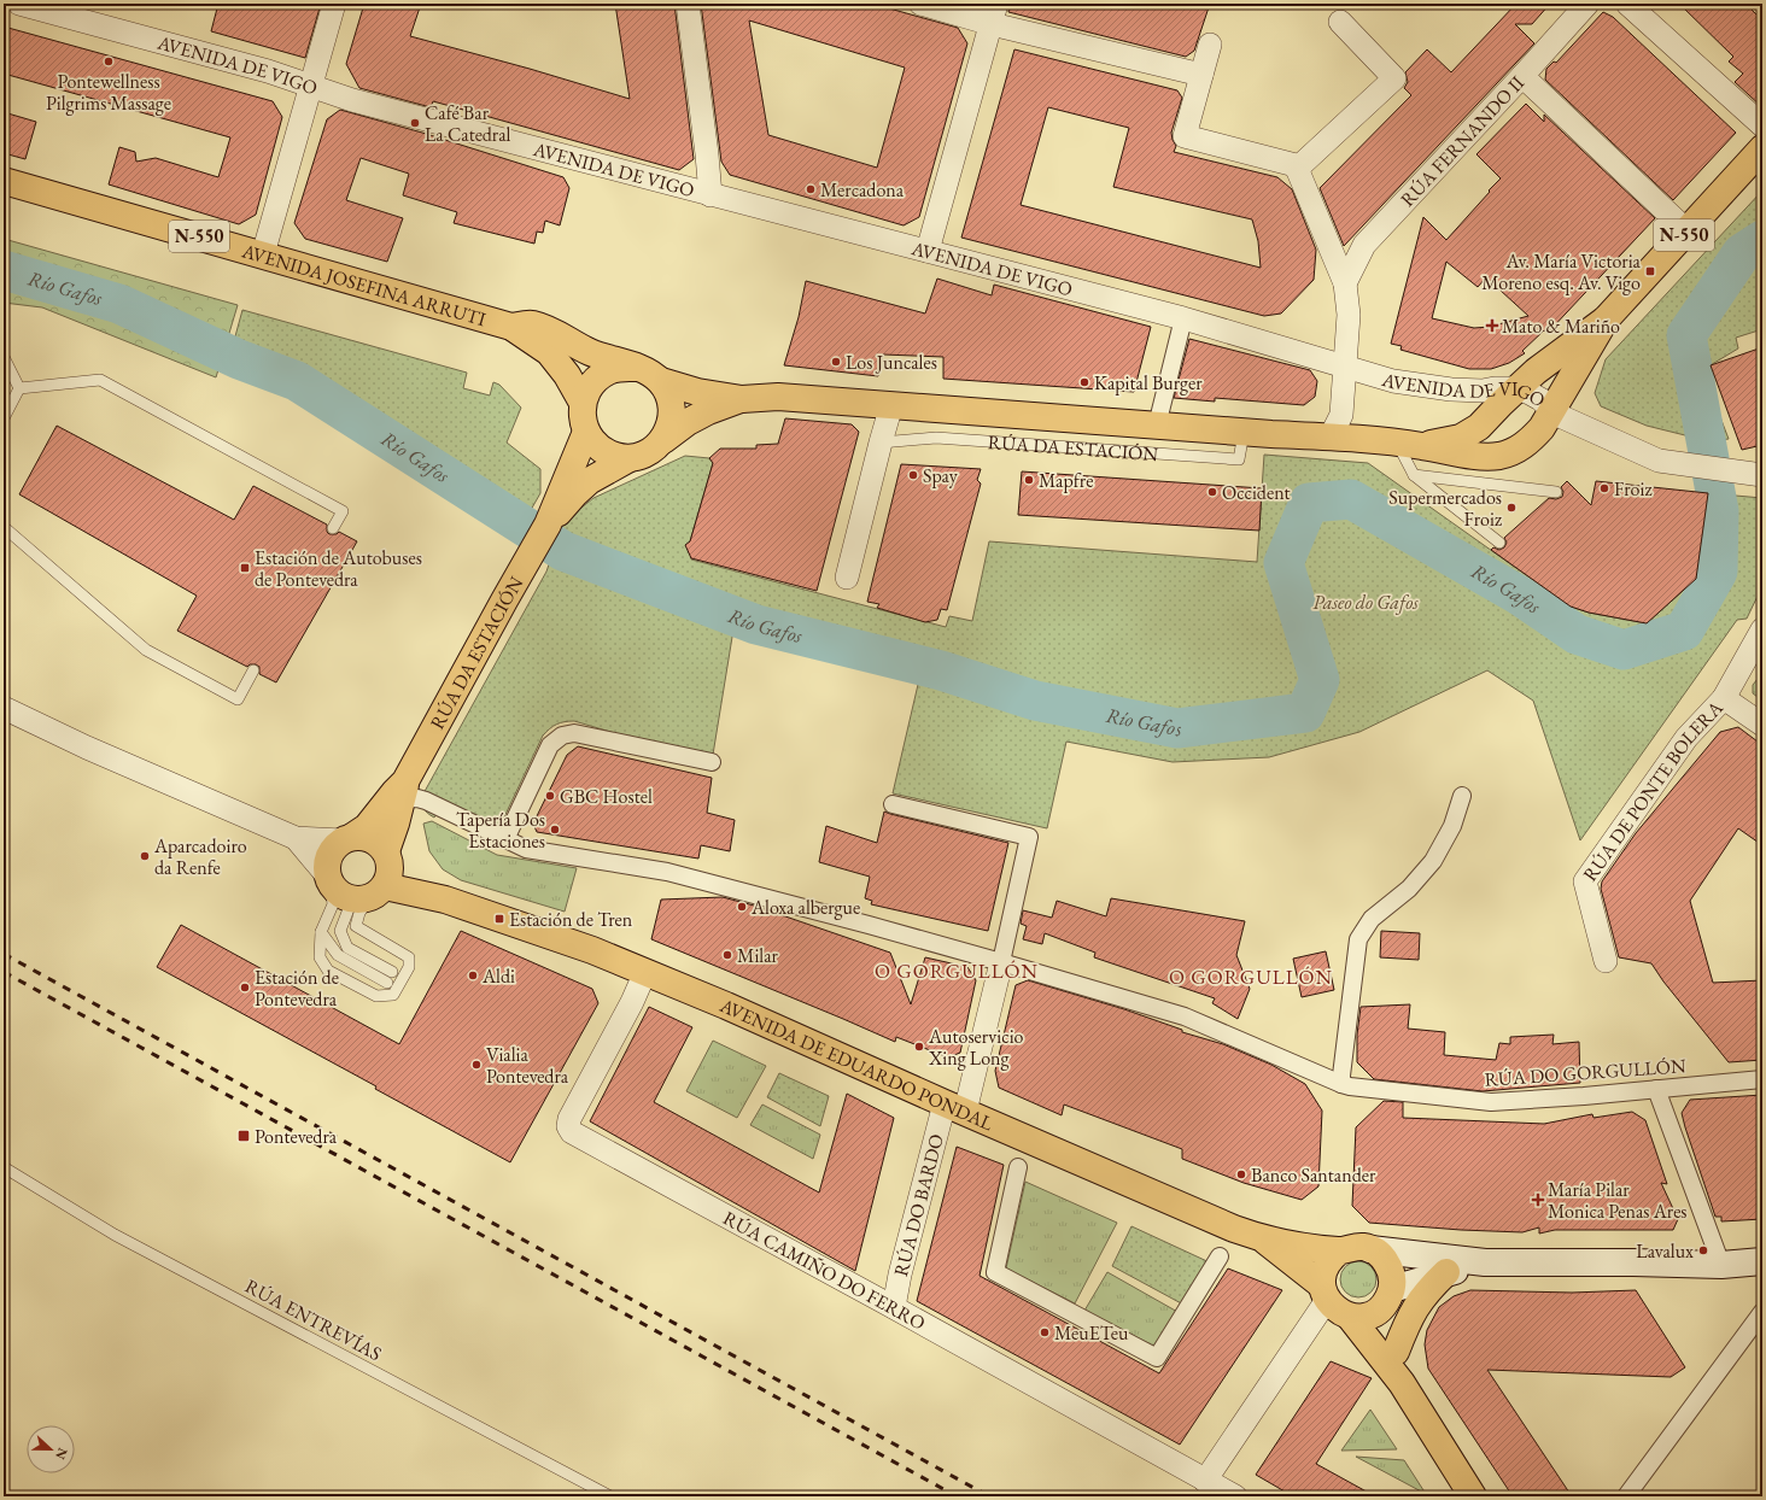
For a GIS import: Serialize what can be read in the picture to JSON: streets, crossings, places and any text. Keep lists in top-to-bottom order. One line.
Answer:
{"streets":{"main road":["N-550","AVENIDA JOSEFINA ARRUTI","RÚA DA ESTACIÓN","AVENIDA DE EDUARDO PONDAL"],"street":["AVENIDA DE VIGO","RÚA FERNANDO II","RÚA DE PONTE BOLERA","RÚA DO GORGULLÓN","RÚA DO BARDO","RÚA CAMIÑO DO FERRO"],"lane":["RÚA ENTREVÍAS"]},"crossings":[["AVENIDA JOSEFINA ARRUTI","RÚA DA ESTACIÓN"],["RÚA DA ESTACIÓN","AVENIDA DE EDUARDO PONDAL"],["RÚA DA ESTACIÓN","RÚA DO GORGULLÓN"],["AVENIDA DE EDUARDO PONDAL","RÚA DO BARDO"],["AVENIDA DE EDUARDO PONDAL","RÚA CAMIÑO DO FERRO"],["RÚA DO GORGULLÓN","RÚA DO BARDO"],["RÚA DO BARDO","RÚA CAMIÑO DO FERRO"]],"districts":["O GORGULLÓN","O GORGULLÓN"],"water":["Río Gafos"],"parks":["Paseo do Gafos"],"places":{"other":["Pontewellness Pilgrims Massage","Café Bar La Catedral","Mercadona","Los Juncales","Kapital Burger","Spay","Mapfre","Froiz","Occident","Supermercados Froiz","GBC Hostel","Tapería Dos Estaciones","Aparcadoiro da Renfe","Aloxa albergue","Milar","Aldi","Estación de Pontevedra","Autoservicio Xing Long","Vialia Pontevedra","Banco Santander","Lavalux","MeuETeu"],"transit":["Av. María Victoria Moreno esq. Av. Vigo","Estación de Autobuses de Pontevedra","Estación de Tren","Pontevedra"],"health":["Mato & Mariño","María Pilar Monica Penas Ares"]},"north":"right"}
